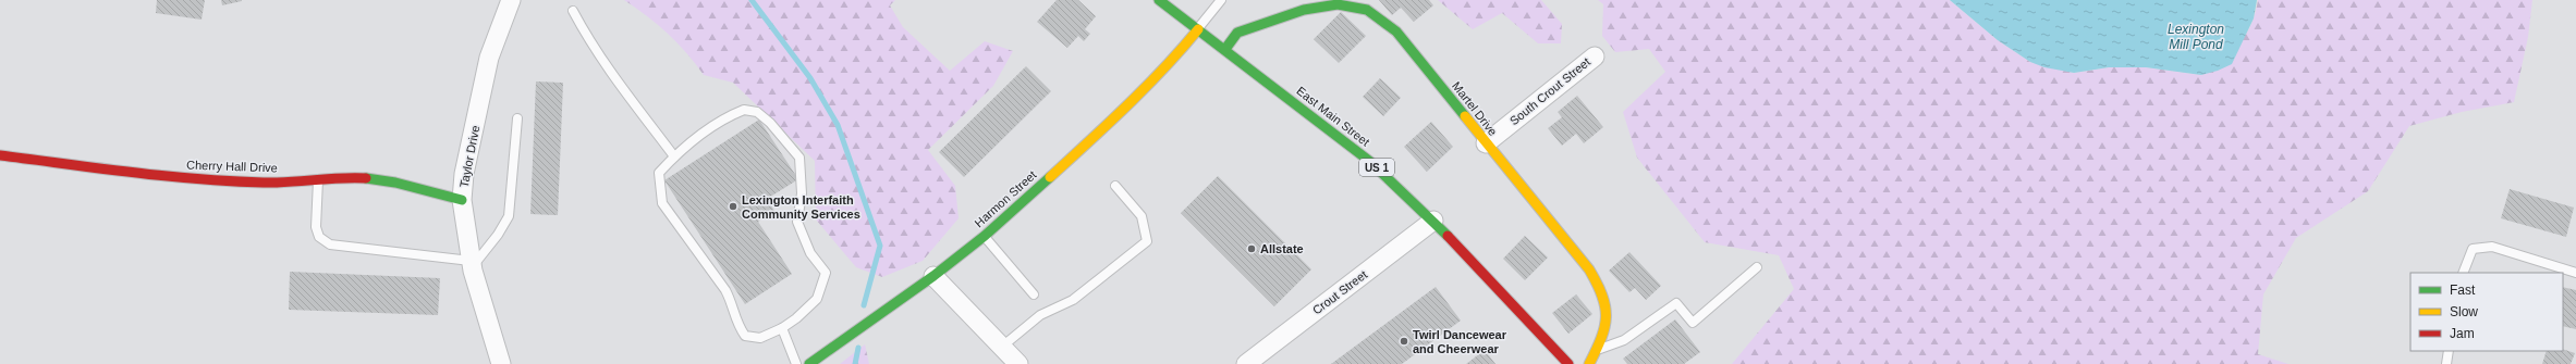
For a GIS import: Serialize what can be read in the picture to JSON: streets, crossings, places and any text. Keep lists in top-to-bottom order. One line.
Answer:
{"streets":{"street":["South Crout Street","Martel Drive","East Main Street","Taylor Drive","Cherry Hall Drive","US 1","Harmon Street","Crout Street"]},"crossings":[["South Crout Street","Martel Drive"],["Martel Drive","East Main Street"],["East Main Street","Harmon Street"],["East Main Street","Crout Street"],["Taylor Drive","Cherry Hall Drive"]],"water":["Lexington Mill Pond"],"places":["Lexington Interfaith Community Services","Allstate","Twirl Dancewear and Cheerwear"],"legend":["Fast","Slow","Jam"]}
